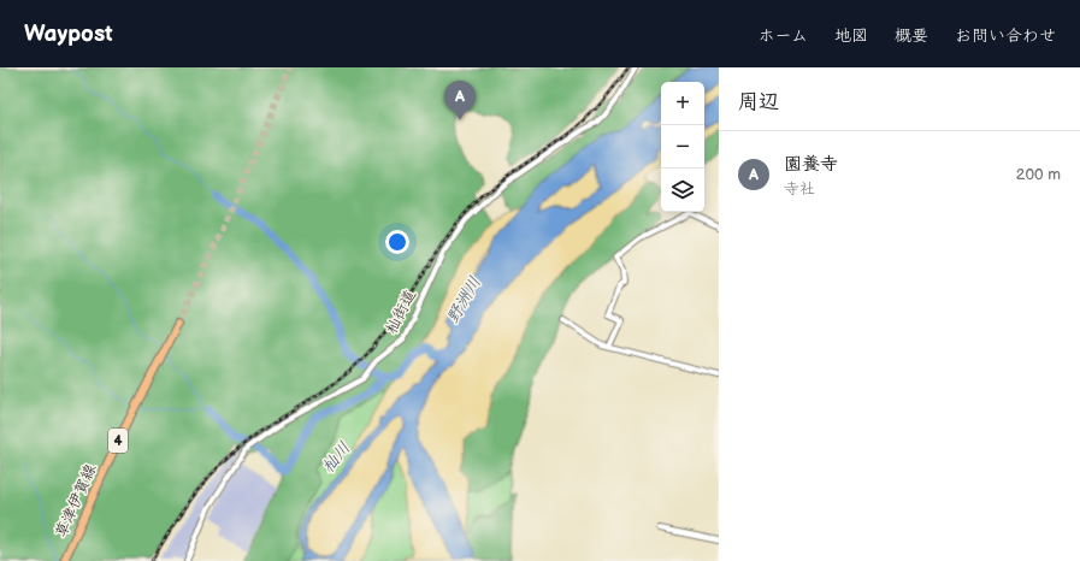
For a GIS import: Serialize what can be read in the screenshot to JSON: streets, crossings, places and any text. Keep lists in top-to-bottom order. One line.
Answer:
{"streets":{"main road":["4","草津伊賀線"],"street":["杣街道"]},"water":["野洲川","杣川"],"page":{"header":"Waypost","nav":["ホーム","地図","概要","お問い合わせ"],"heading":"周辺","pins":"A","map_buttons":["+","−"],"list":[{"mark":"A","name":"園養寺","note":"寺社","value":"200 m"}]}}
